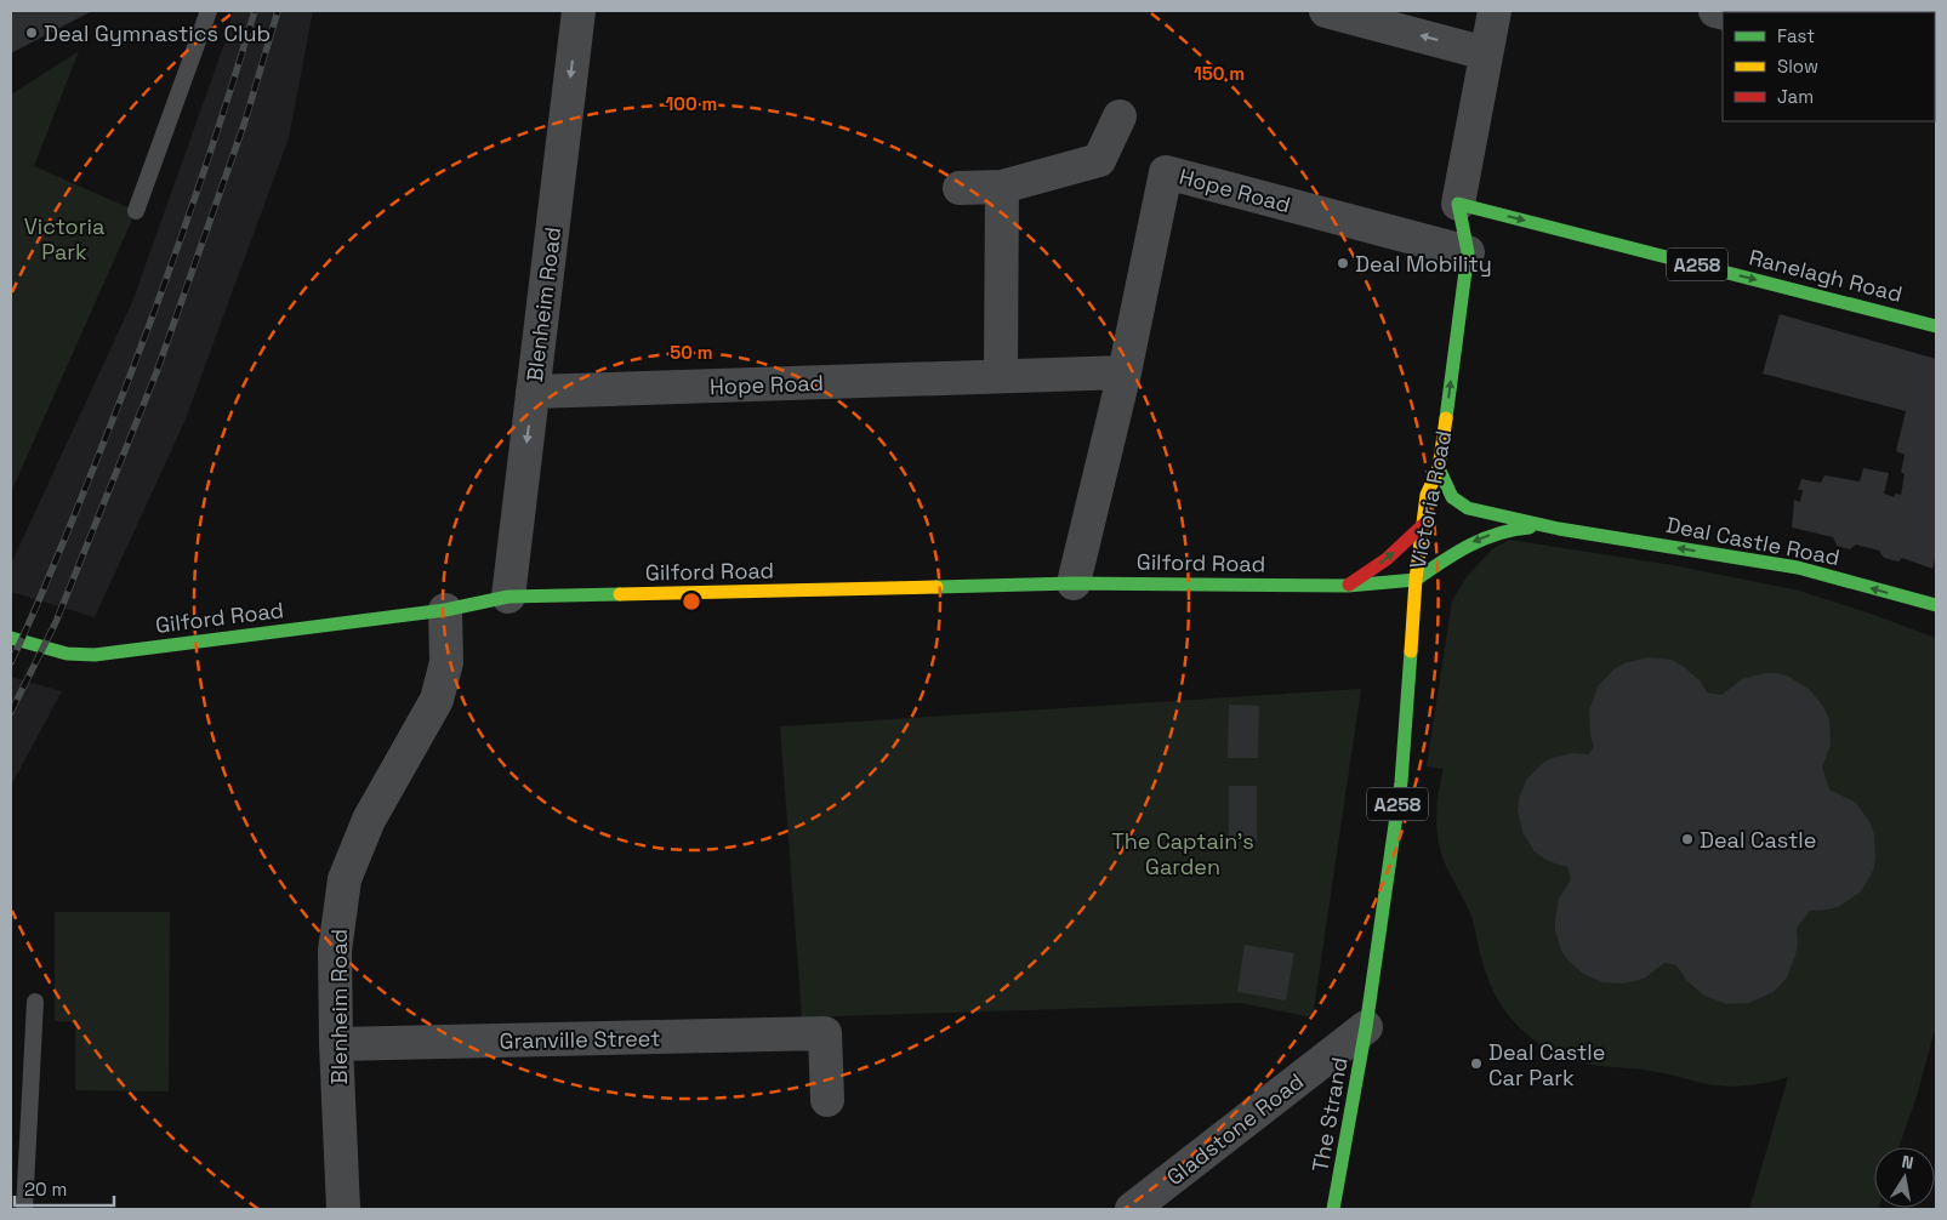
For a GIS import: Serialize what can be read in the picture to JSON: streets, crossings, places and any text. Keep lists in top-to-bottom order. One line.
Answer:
{"streets":{"main road":["A258","Ranelagh Road","Victoria Road","Deal Castle Road","Gilford Road","The Strand"],"street":["Hope Road","Blenheim Road","Granville Street","Gladstone Road"]},"crossings":[["Hope Road","Blenheim Road"],["Hope Road","Victoria Road"],["Hope Road","Gilford Road"],["Ranelagh Road","Victoria Road"],["Blenheim Road","Gilford Road"],["Blenheim Road","Granville Street"],["Victoria Road","Deal Castle Road"],["Victoria Road","Gilford Road"],["Victoria Road","The Strand"],["Victoria Road","Gladstone Road"],["Deal Castle Road","Gilford Road"],["The Strand","Gladstone Road"]],"one_way":["Ranelagh Road","Blenheim Road","Deal Castle Road"],"parks":["Victoria Park","The Captain's Garden"],"places":["Deal Gymnastics Club","Deal Mobility","Deal Castle","Deal Castle Car Park"],"legend":["Fast","Slow","Jam"],"scale_bar":"20 m","north":"top","rings":["150 m","100 m","50 m"]}
